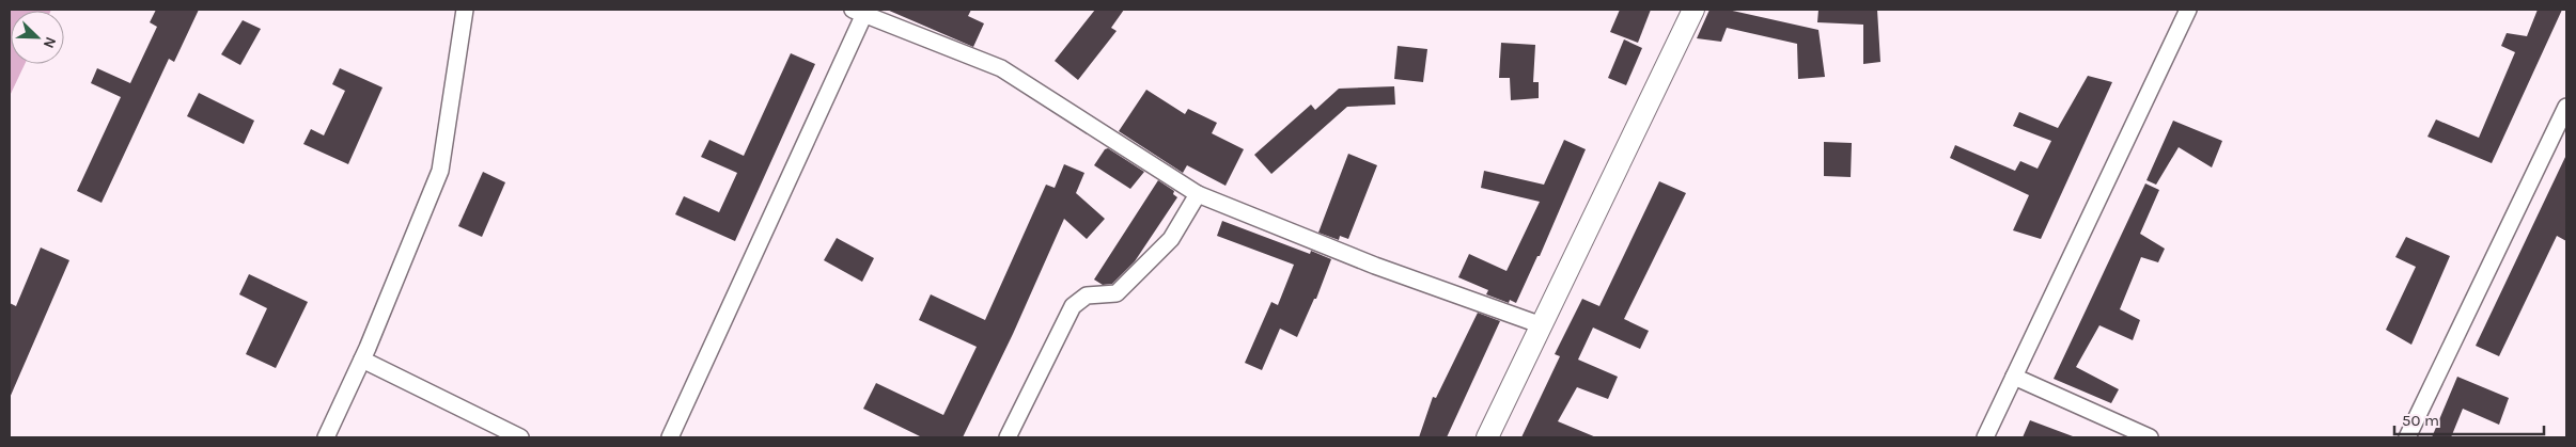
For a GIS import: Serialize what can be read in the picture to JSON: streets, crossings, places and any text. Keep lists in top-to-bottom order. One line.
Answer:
{"scale_bar":"50 m","north":"bottom right"}
